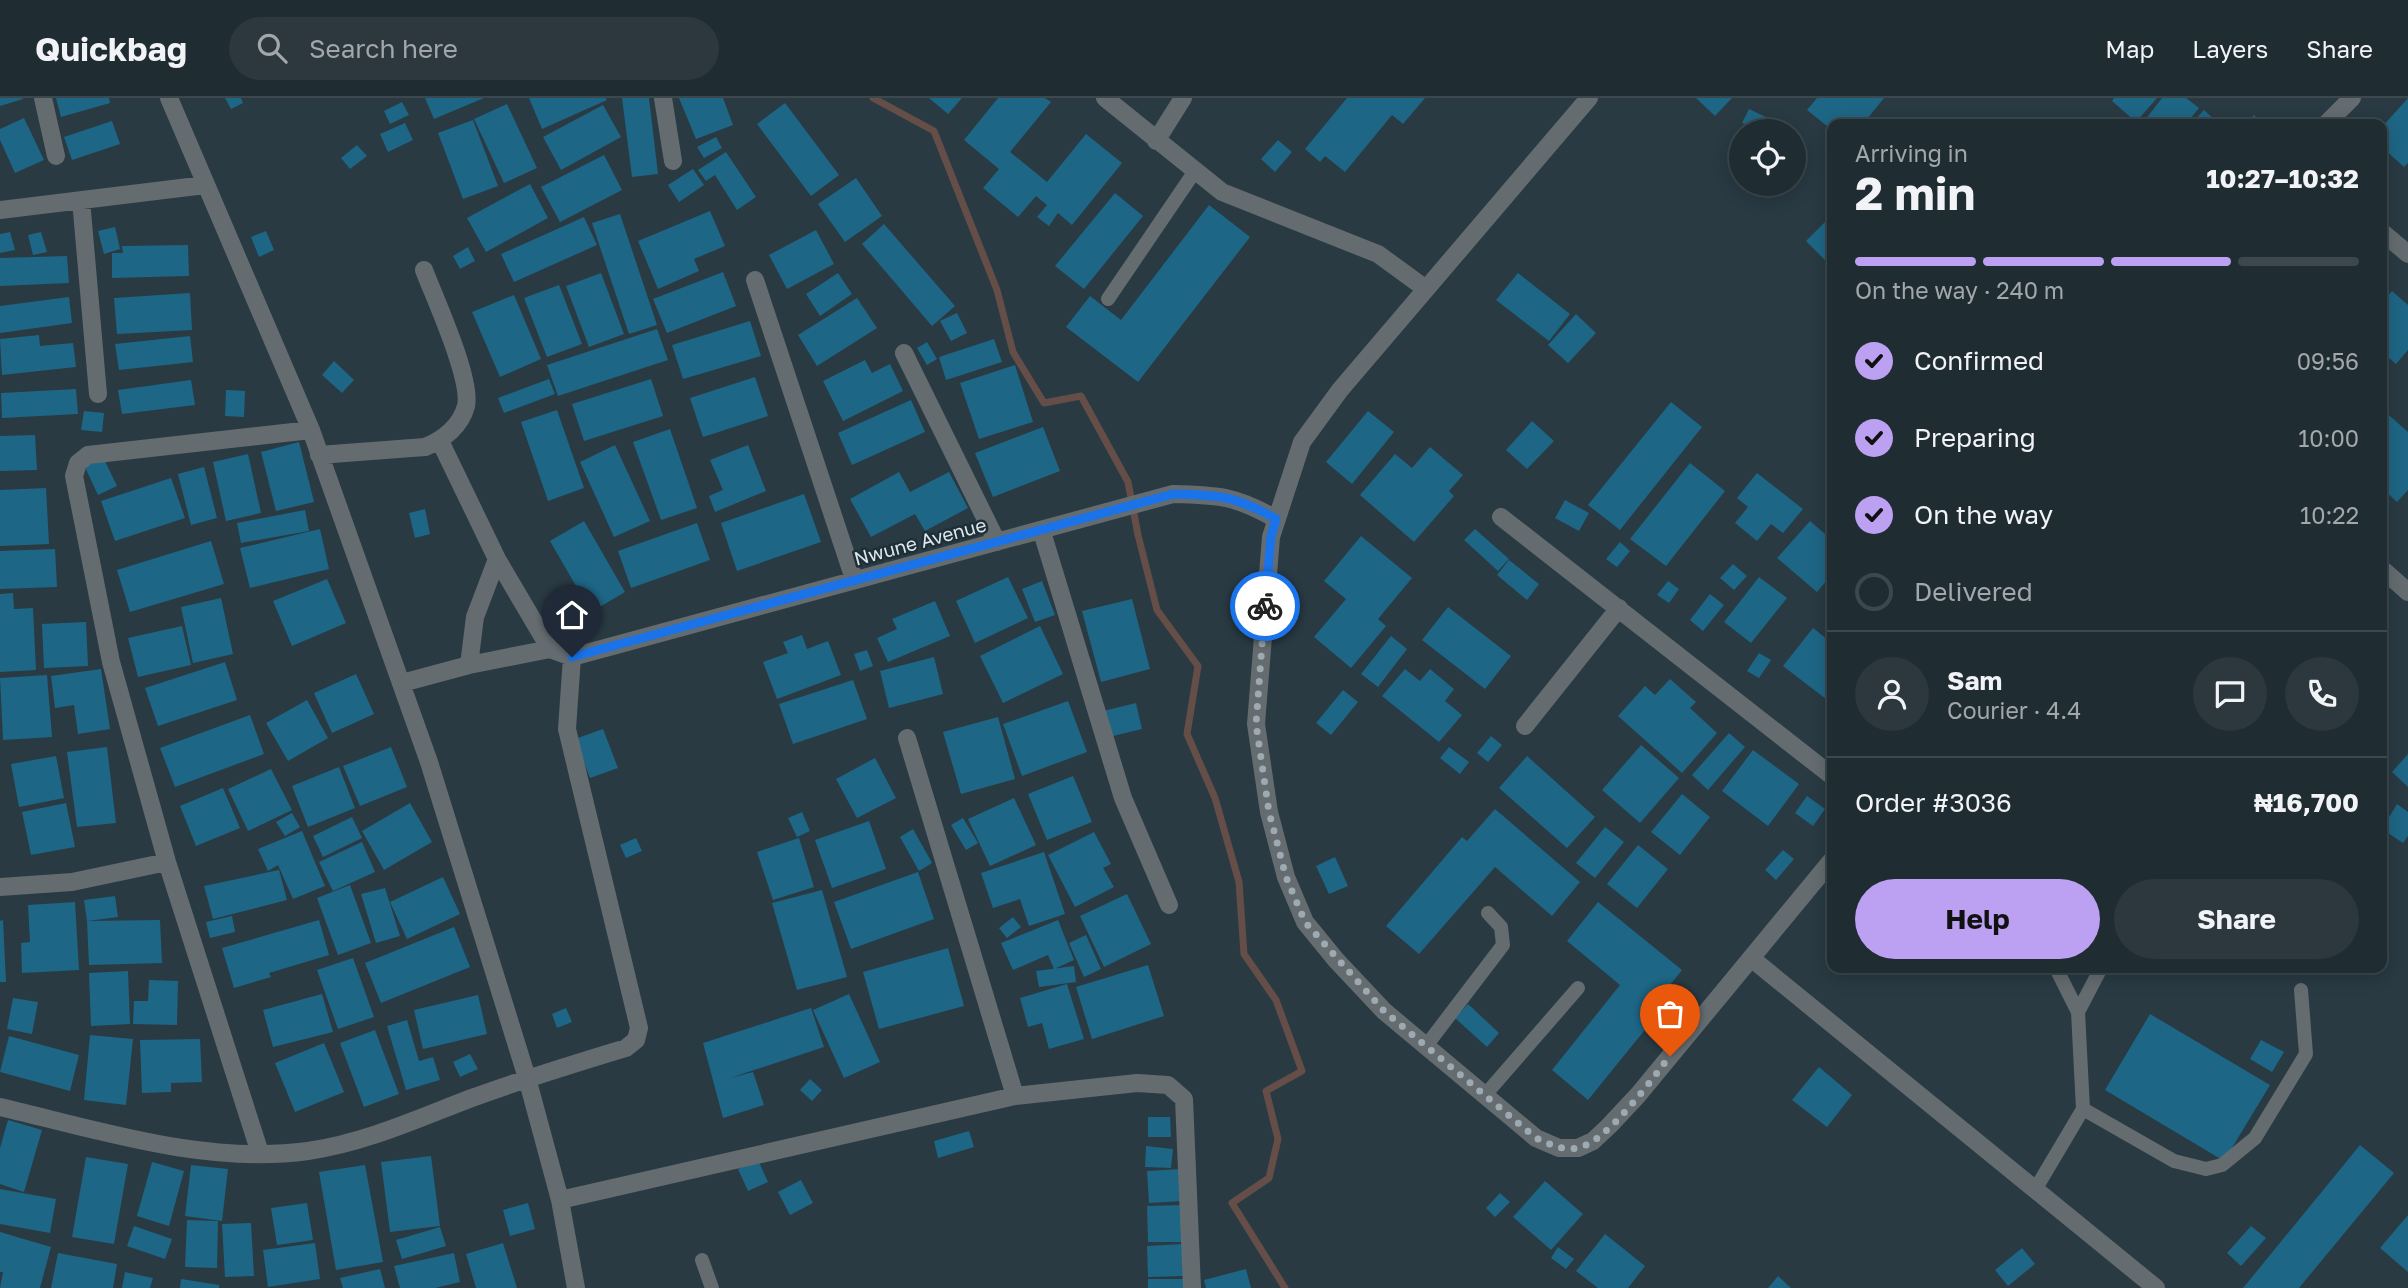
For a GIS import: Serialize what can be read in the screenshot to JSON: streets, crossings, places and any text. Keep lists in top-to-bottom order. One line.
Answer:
{"streets":{"street":["Nwune Avenue"]},"page":{"header":"Quickbag","search":"Search here","nav":["Map","Layers","Share"],"heading":["2 min","Arriving in","10:27–10:32"],"panel":["Sam","Courier · 4.4","Order #3036","₦16,700"],"bar":"On the way · 240 m","list":[["Confirmed","09:56"],["Preparing","10:00"],["On the way","10:22"],"Delivered"],"buttons":["Help","Share"]}}
